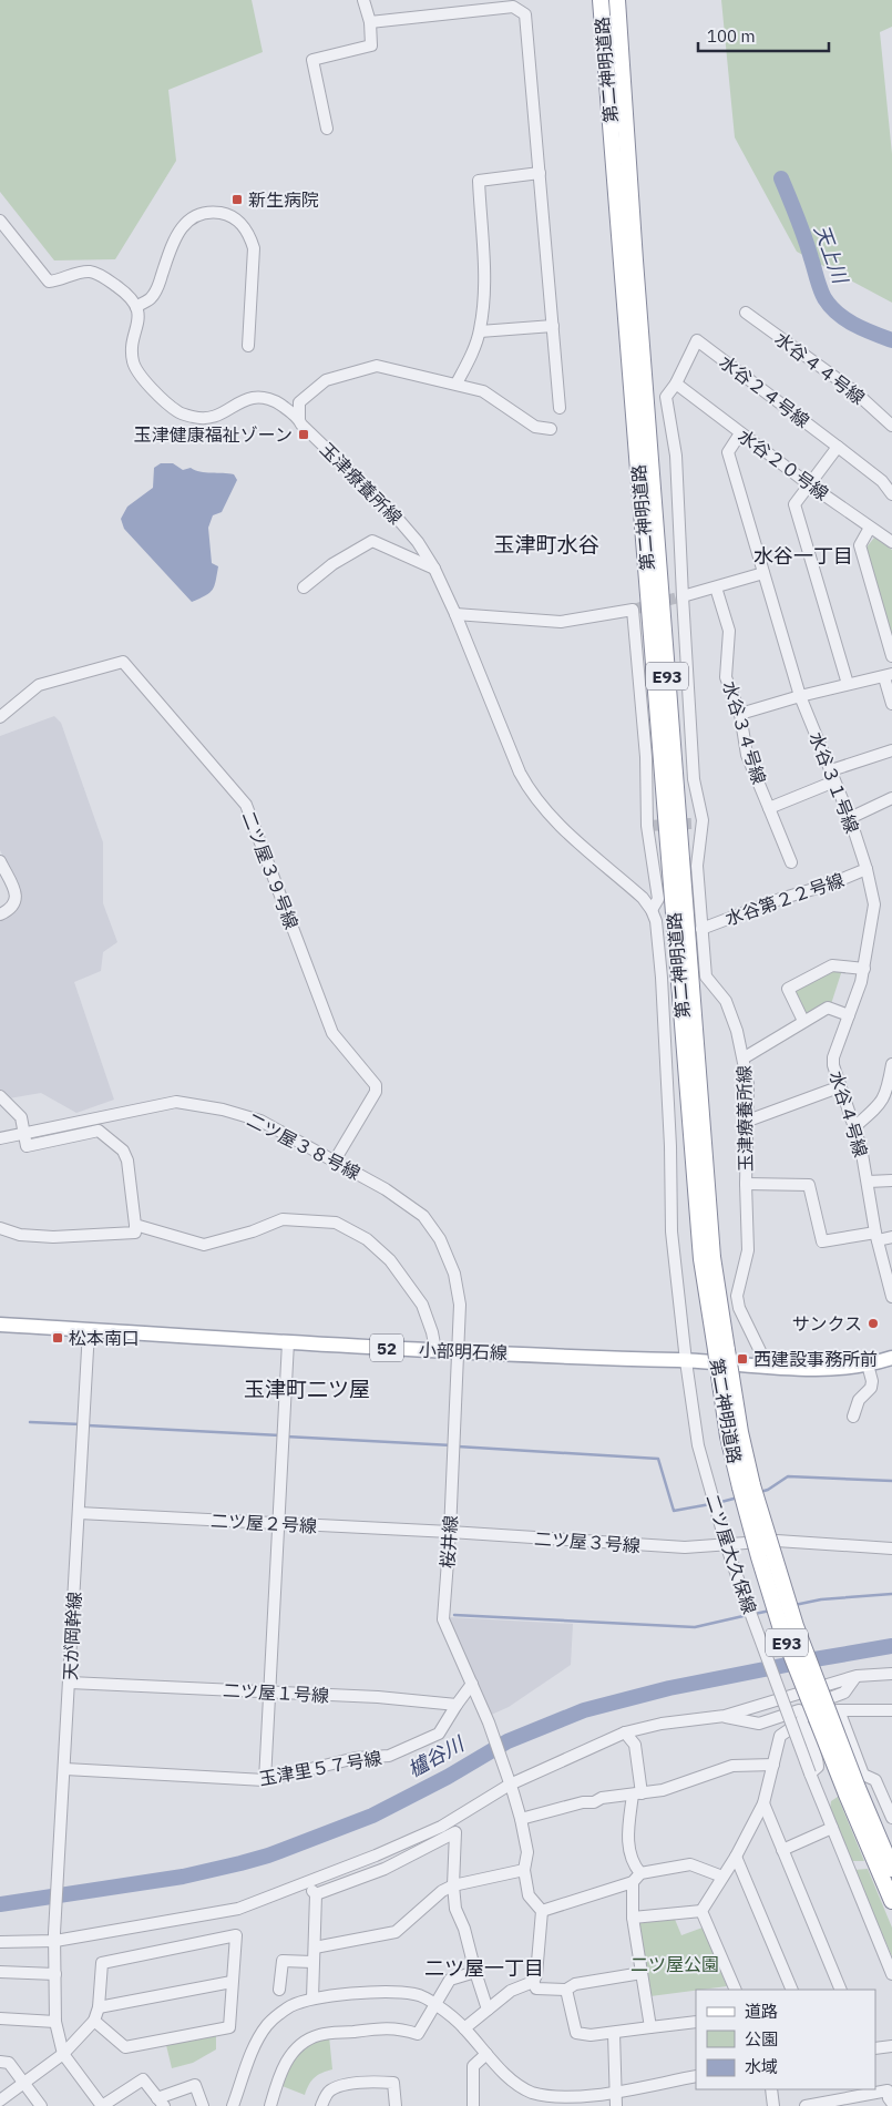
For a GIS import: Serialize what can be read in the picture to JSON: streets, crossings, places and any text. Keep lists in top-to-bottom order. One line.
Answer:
{"streets":{"highway":["第二神明道路","E93"],"main road":["52","小部明石線"],"street":["水谷４４号線","水谷２４号線","水谷２０号線","玉津療養所線","水谷３４号線","水谷３１号線","二ツ屋３９号線","水谷第２２号線","水谷４号線","二ツ屋３８号線","二ツ屋２号線","桜井線","二ツ屋３号線","二ツ屋大久保線","天が岡幹線","二ツ屋１号線","玉津里５７号線"]},"crossings":[["水谷２４号線","水谷２０号線"],["水谷２４号線","玉津療養所線"],["水谷２０号線","水谷３１号線"],["玉津療養所線","水谷第２２号線"],["玉津療養所線","小部明石線"],["玉津療養所線","二ツ屋大久保線"],["水谷３４号線","水谷３１号線"],["水谷３１号線","水谷第２２号線"],["水谷３１号線","水谷４号線"],["二ツ屋３９号線","二ツ屋３８号線"],["水谷第２２号線","水谷４号線"],["二ツ屋３８号線","小部明石線"],["二ツ屋３８号線","桜井線"],["小部明石線","桜井線"],["小部明石線","二ツ屋大久保線"],["小部明石線","天が岡幹線"],["二ツ屋２号線","桜井線"],["二ツ屋２号線","二ツ屋３号線"],["二ツ屋２号線","天が岡幹線"],["桜井線","二ツ屋３号線"],["二ツ屋３号線","二ツ屋大久保線"],["天が岡幹線","二ツ屋１号線"],["天が岡幹線","玉津里５７号線"],["二ツ屋１号線","玉津里５７号線"]],"districts":["玉津町水谷","水谷一丁目","玉津町二ツ屋","二ツ屋一丁目"],"water":["天上川","櫨谷川"],"parks":["二ツ屋公園"],"places":{"transit":["新生病院","玉津健康福祉ゾーン","松本南口","西建設事務所前"],"other":["サンクス"]},"legend":["道路","公園","水域"],"scale_bar":"100 m"}
